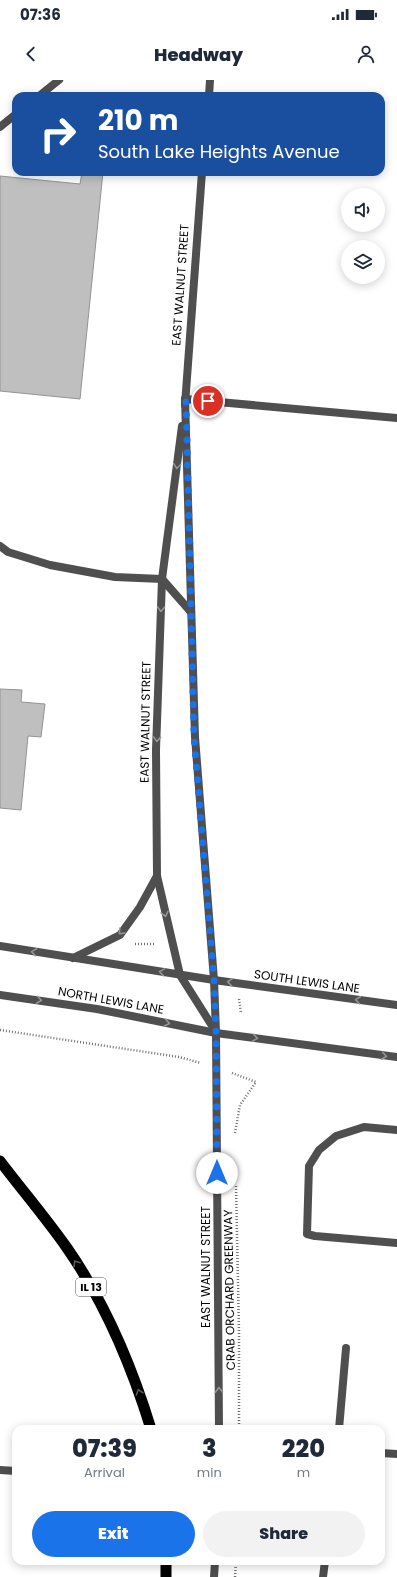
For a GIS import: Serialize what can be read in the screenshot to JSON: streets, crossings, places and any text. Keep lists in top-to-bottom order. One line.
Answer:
{"streets":{"highway":["IL 13"],"street":["EAST WALNUT STREET","SOUTH LEWIS LANE","NORTH LEWIS LANE"],"path":["CRAB ORCHARD GREENWAY"]},"crossings":[["EAST WALNUT STREET","SOUTH LEWIS LANE"],["EAST WALNUT STREET","NORTH LEWIS LANE"]],"page":{"status":"07:36","header":"Headway","turn":["210 m","South Lake Heights Avenue"],"eta":["07:39","Arrival","3","min","220","m"],"buttons":["Exit","Share"]}}
